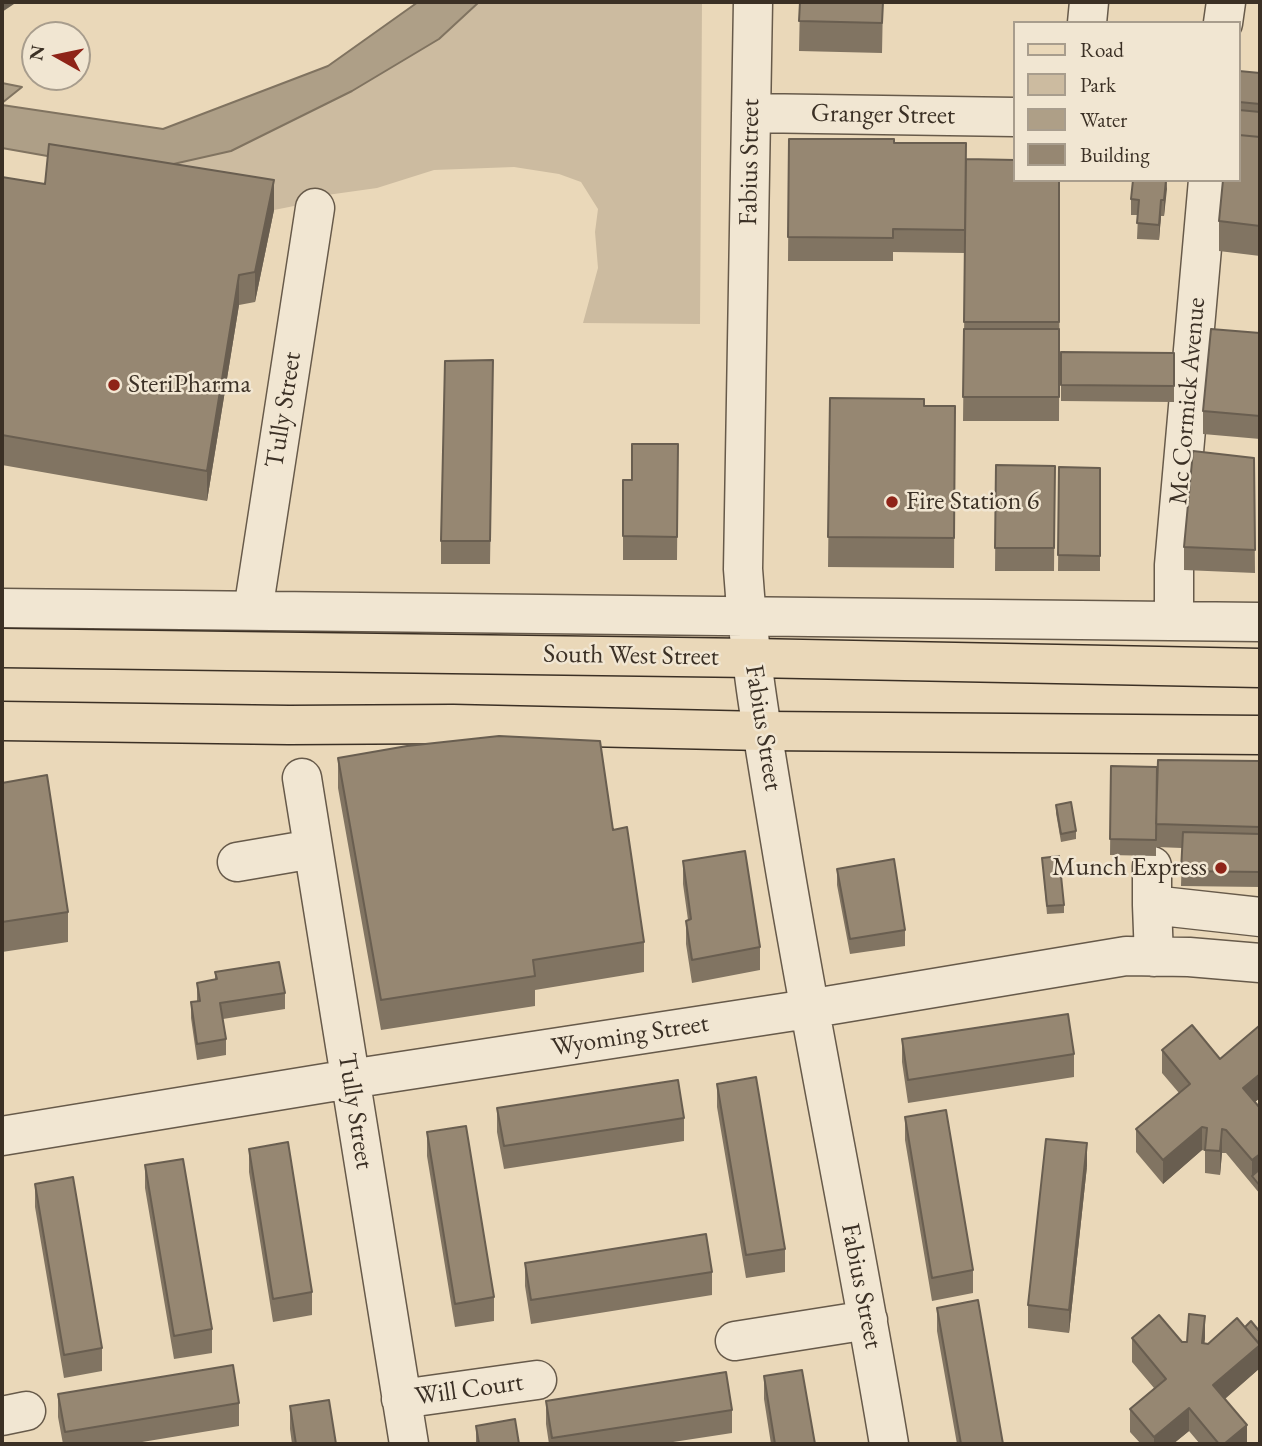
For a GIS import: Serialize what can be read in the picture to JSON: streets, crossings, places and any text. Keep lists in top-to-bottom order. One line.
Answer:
{"streets":{"main road":["South West Street"],"street":["Granger Street","Fabius Street","Mc Cormick Avenue","Tully Street","Wyoming Street","Will Court"]},"crossings":[["Granger Street","Fabius Street"],["Fabius Street","South West Street"],["Fabius Street","Wyoming Street"],["Mc Cormick Avenue","South West Street"],["Tully Street","South West Street"],["Tully Street","Wyoming Street"],["Tully Street","Will Court"]],"places":["SteriPharma","Fire Station 6","Munch Express"],"legend":["Road","Park","Water","Building"],"north":"left"}
